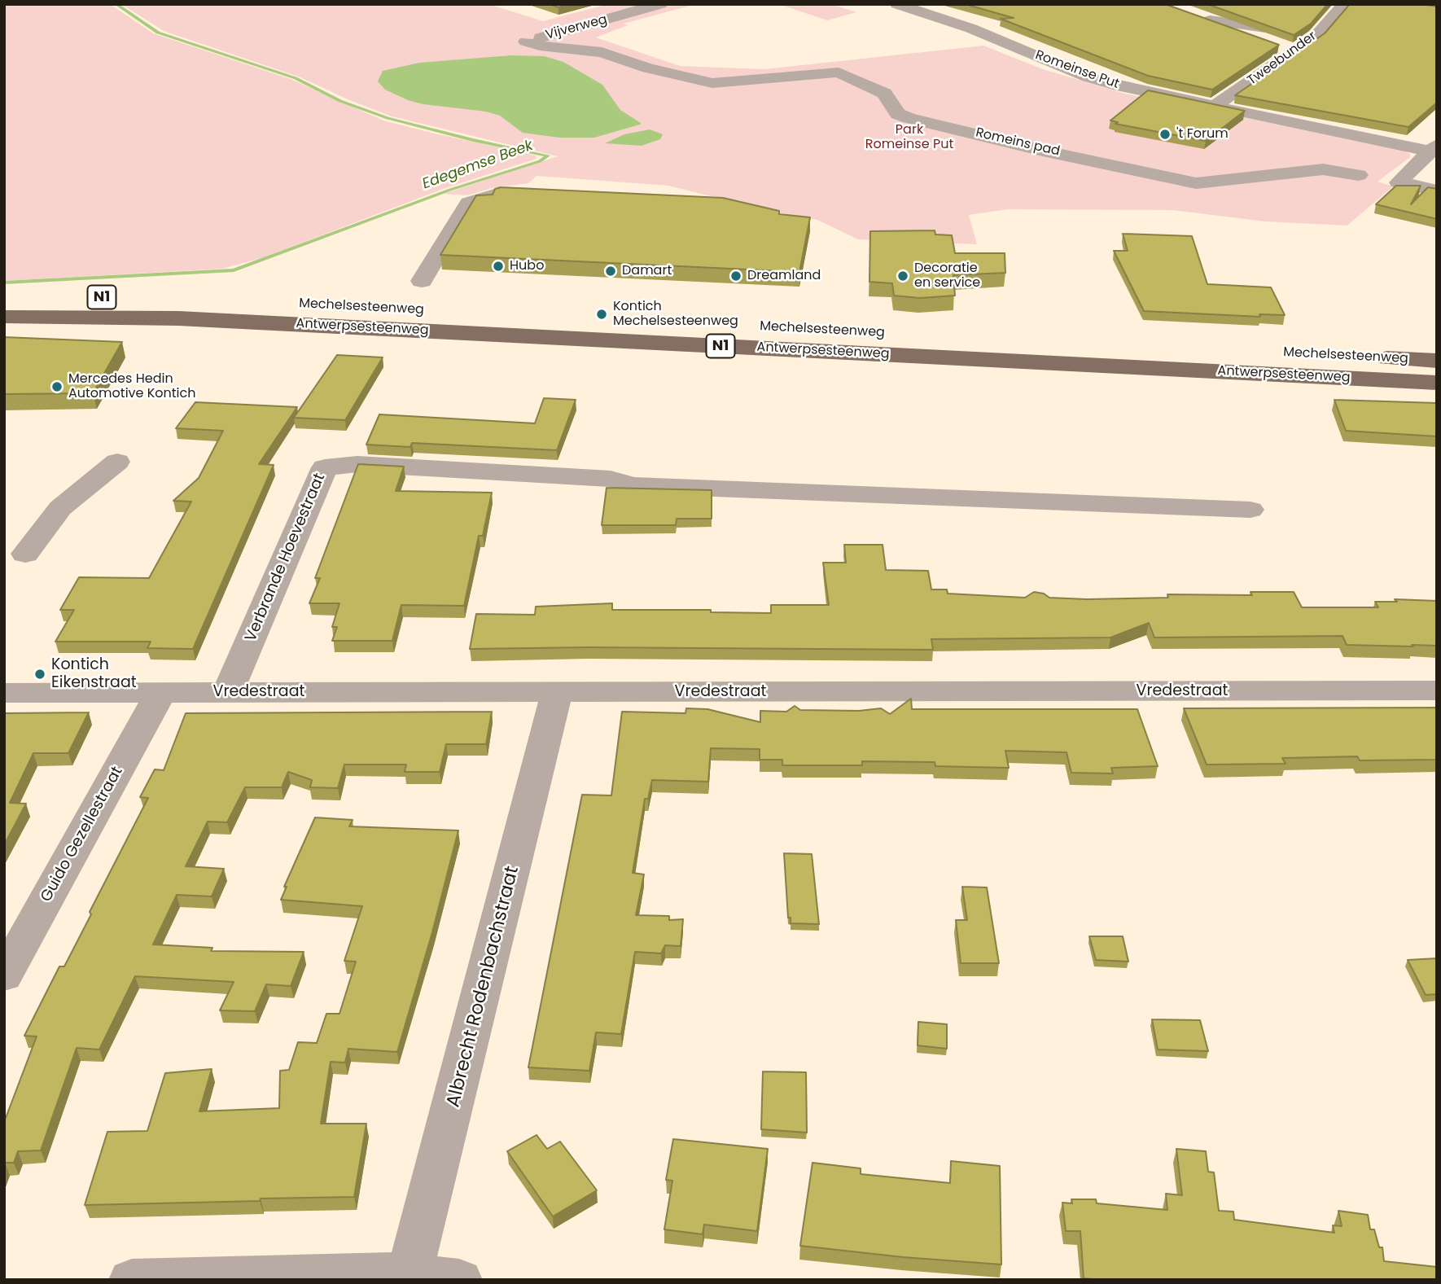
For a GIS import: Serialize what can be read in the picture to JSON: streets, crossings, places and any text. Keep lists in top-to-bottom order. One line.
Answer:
{"streets":{"main road":["N1","Mechelsesteenweg","Antwerpsesteenweg"],"street":["Vijverweg","Tweebunder","Romeinse Put","Romeins pad","Verbrande Hoevestraat","Vredestraat","Guido Gezellestraat","Albrecht Rodenbachstraat"]},"crossings":[["Vijverweg","Romeins pad"],["Tweebunder","Romeinse Put"],["Mechelsesteenweg","Antwerpsesteenweg"],["Verbrande Hoevestraat","Vredestraat"],["Vredestraat","Guido Gezellestraat"],["Vredestraat","Albrecht Rodenbachstraat"]],"water":["Edegemse Beek"],"parks":["Park Romeinse Put"],"places":["'t Forum","Hubo","Damart","Dreamland","Decoratie en service","Kontich Mechelsesteenweg","Mercedes Hedin Automotive Kontich","Kontich Eikenstraat"]}
